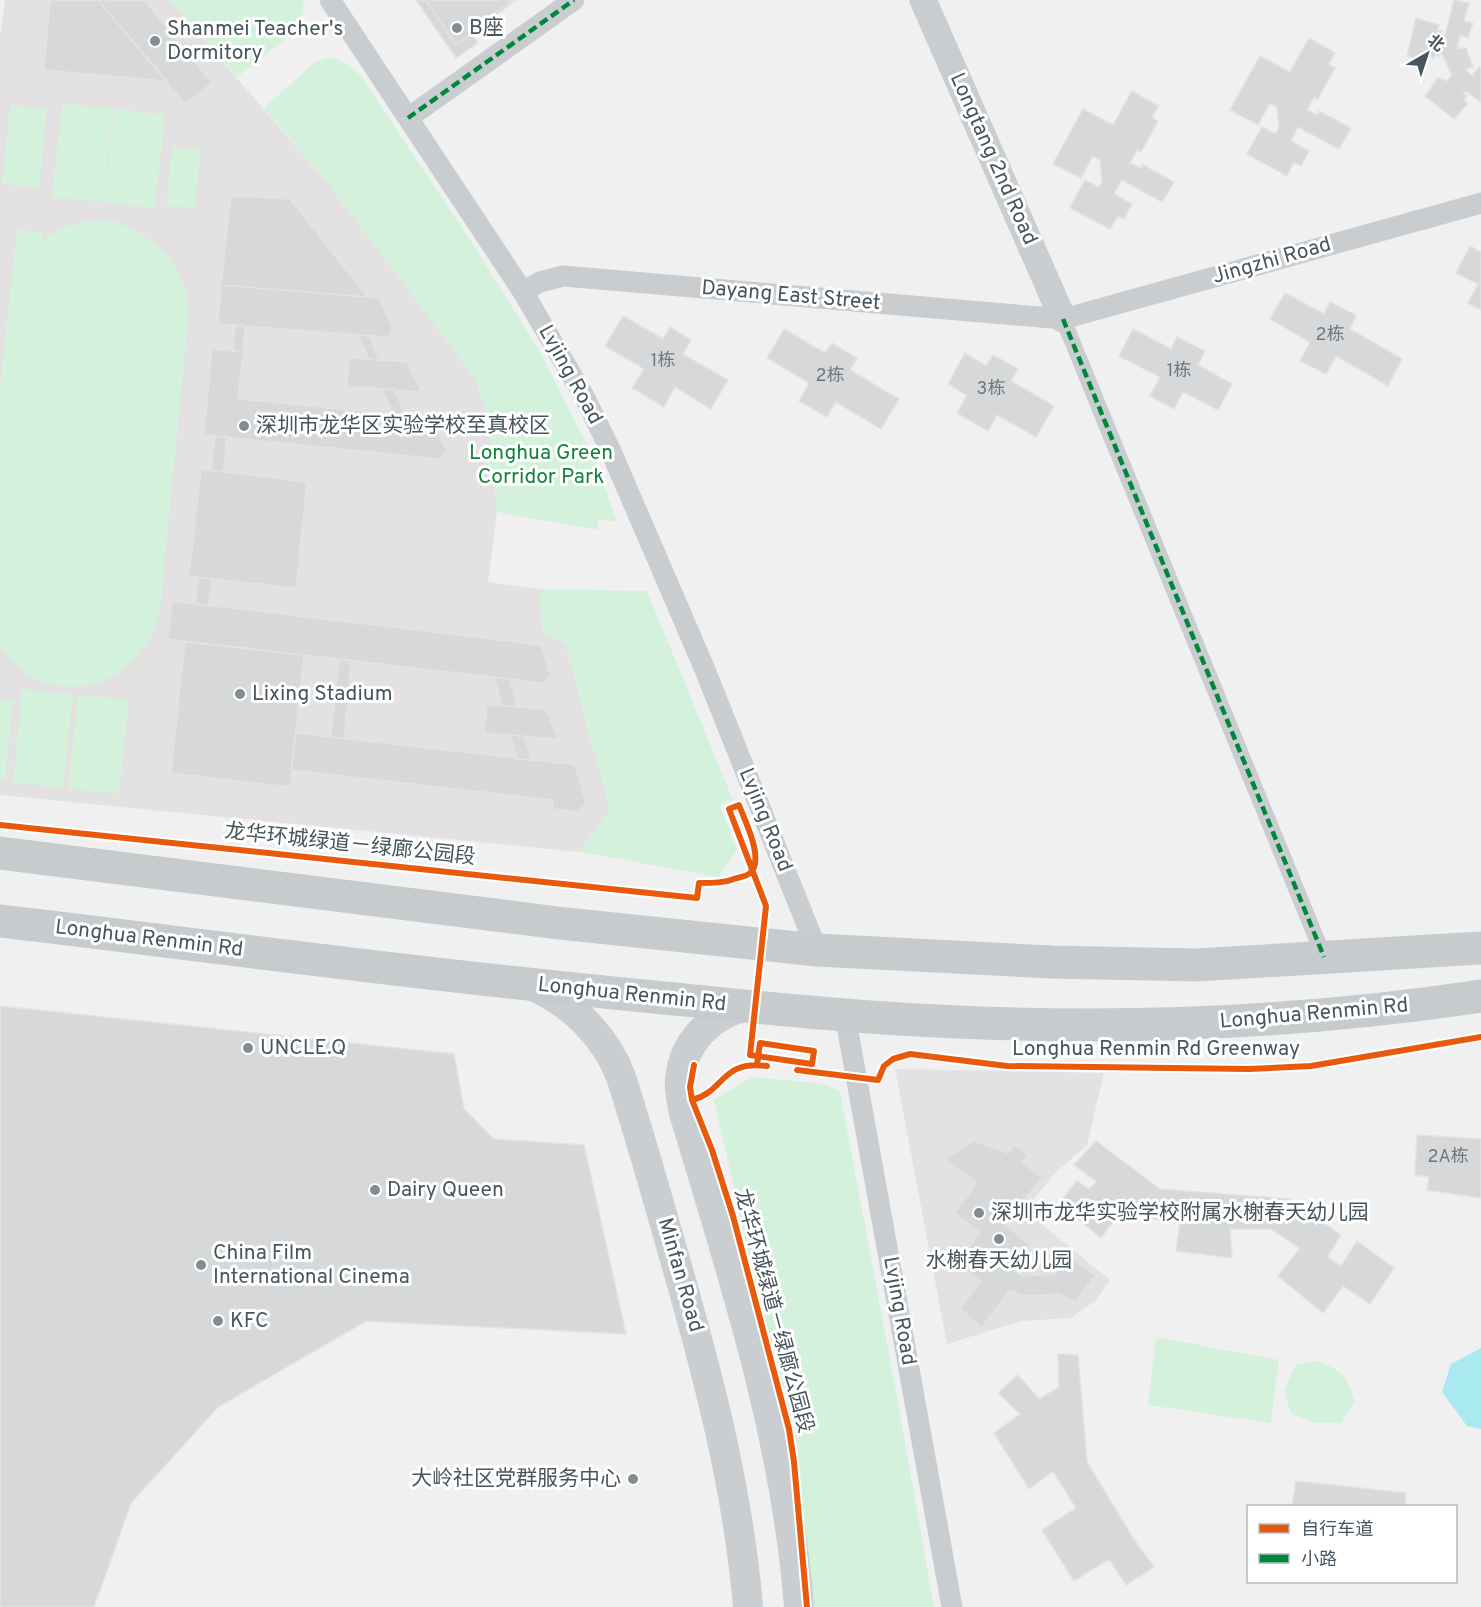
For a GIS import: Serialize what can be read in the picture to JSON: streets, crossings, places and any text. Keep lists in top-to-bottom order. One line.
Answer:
{"streets":{"main road":["Longhua Renmin Rd","Minfan Road"],"street":["Longtang 2nd Road","Jingzhi Road","Dayang East Street","Lvjing Road"],"cycle path":["龙华环城绿道－绿廊公园段","Longhua Renmin Rd Greenway"]},"crossings":[["Longtang 2nd Road","Jingzhi Road"],["Longtang 2nd Road","Dayang East Street"],["Jingzhi Road","Dayang East Street"],["Dayang East Street","Lvjing Road"],["Lvjing Road","Longhua Renmin Rd"],["Longhua Renmin Rd","Minfan Road"]],"parks":["Longhua Green Corridor Park"],"places":["B座","Shanmei Teacher's Dormitory","深圳市龙华区实验学校至真校区","Lixing Stadium","UNCLE.Q","Dairy Queen","深圳市龙华实验学校附属水榭春天幼儿园","水榭春天幼儿园","China Film International Cinema","KFC","大岭社区党群服务中心"],"house_numbers":["2栋","1栋","1栋","2栋","3栋","2A栋"],"legend":["自行车道","小路"],"north":"top right"}
